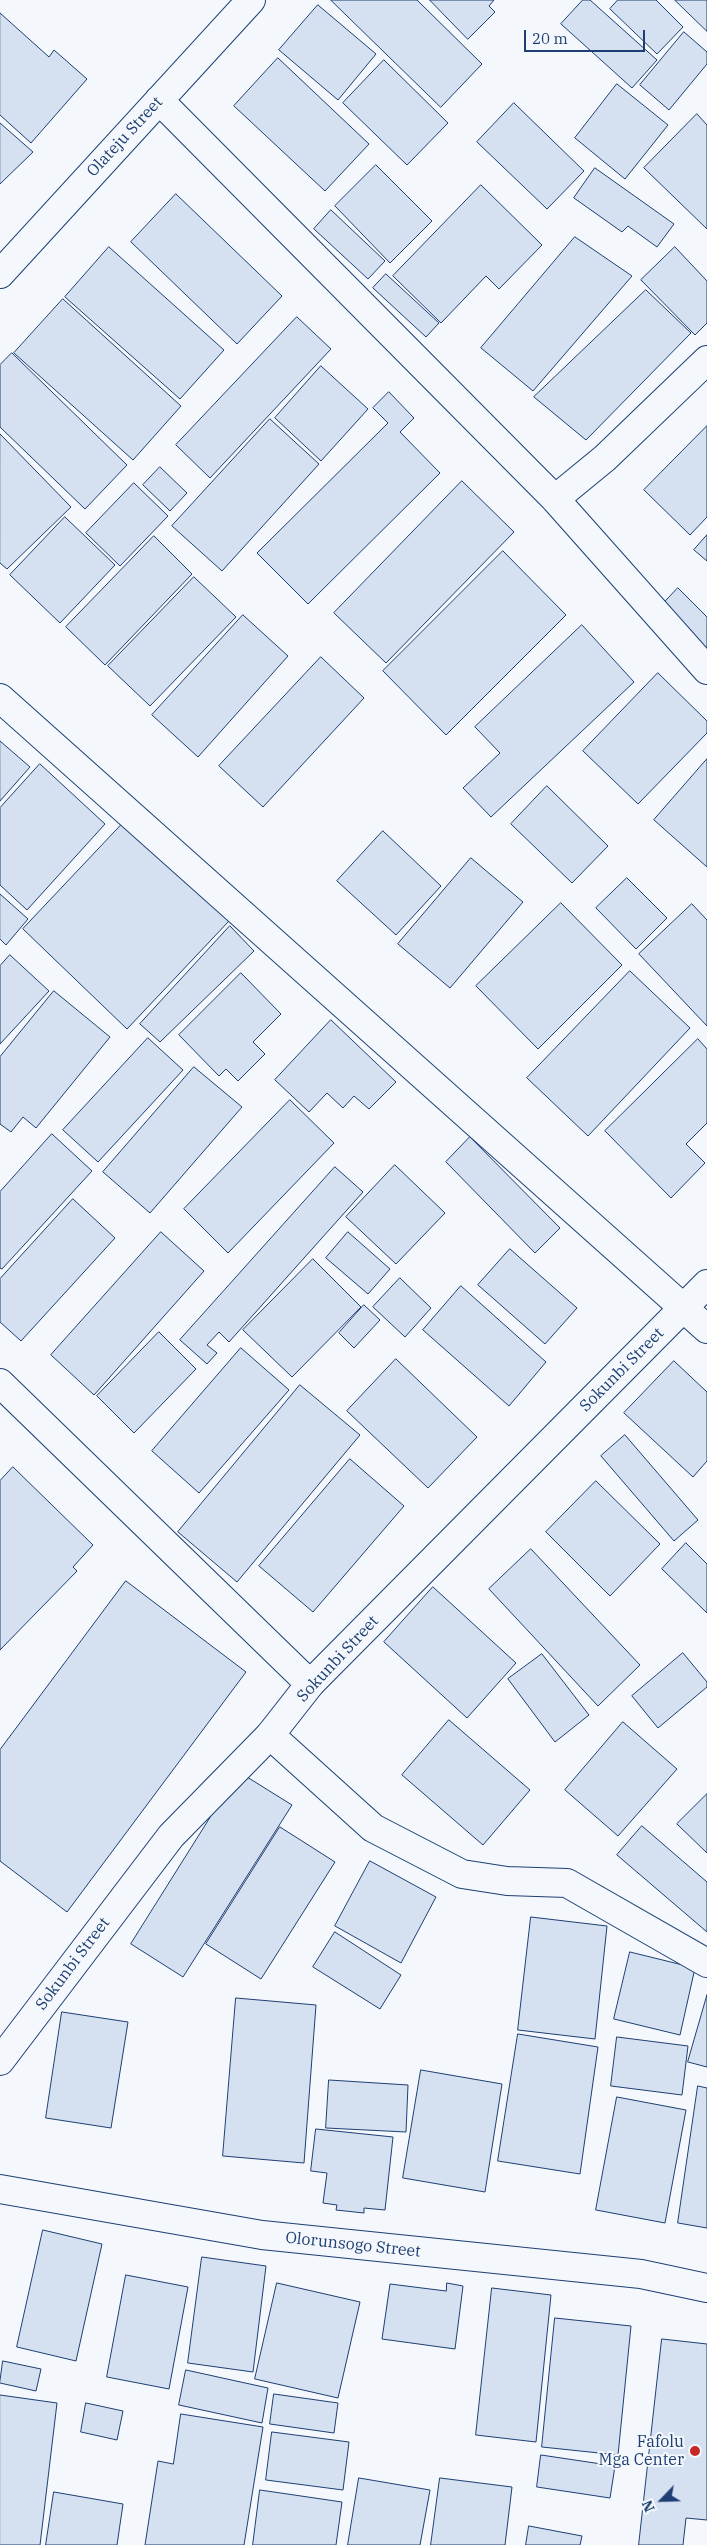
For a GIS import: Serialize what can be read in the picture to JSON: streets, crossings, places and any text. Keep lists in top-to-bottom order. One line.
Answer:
{"streets":{"street":["Olateju Street","Sokunbi Street","Olorunsogo Street"]},"places":["Fafolu Mga Center"],"scale_bar":"20 m","north":"bottom left"}
